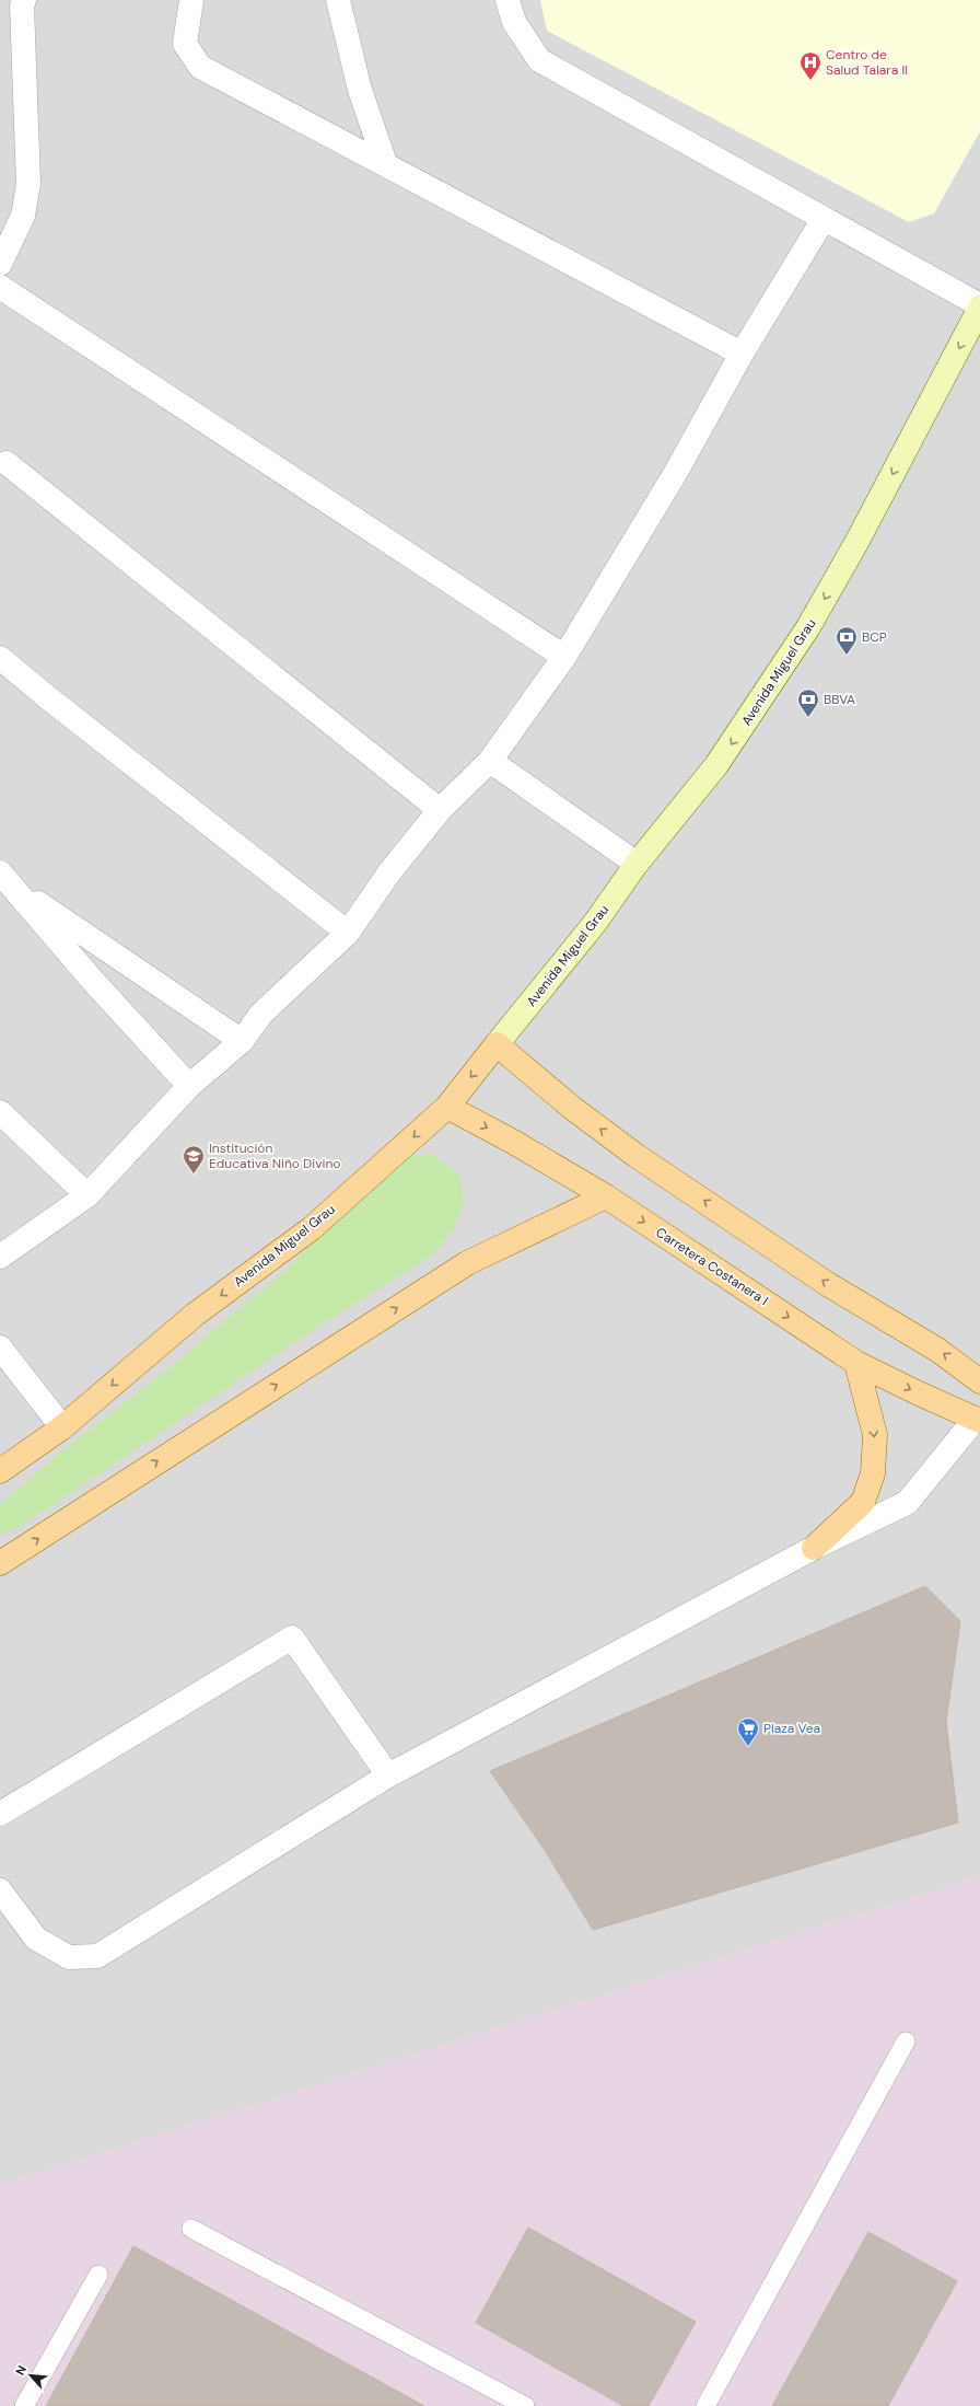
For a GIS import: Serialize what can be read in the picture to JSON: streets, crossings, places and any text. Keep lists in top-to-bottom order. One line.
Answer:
{"streets":{"main road":["Avenida Miguel Grau","Carretera Costanera I"]},"crossings":[["Avenida Miguel Grau","Carretera Costanera I"]],"places":{"hospital":["Centro de Salud Talara II"],"bank":["BCP","BBVA"],"school or university":["Institución Educativa Niño Divino"],"supermarket":["Plaza Vea"]},"north":"top left"}
